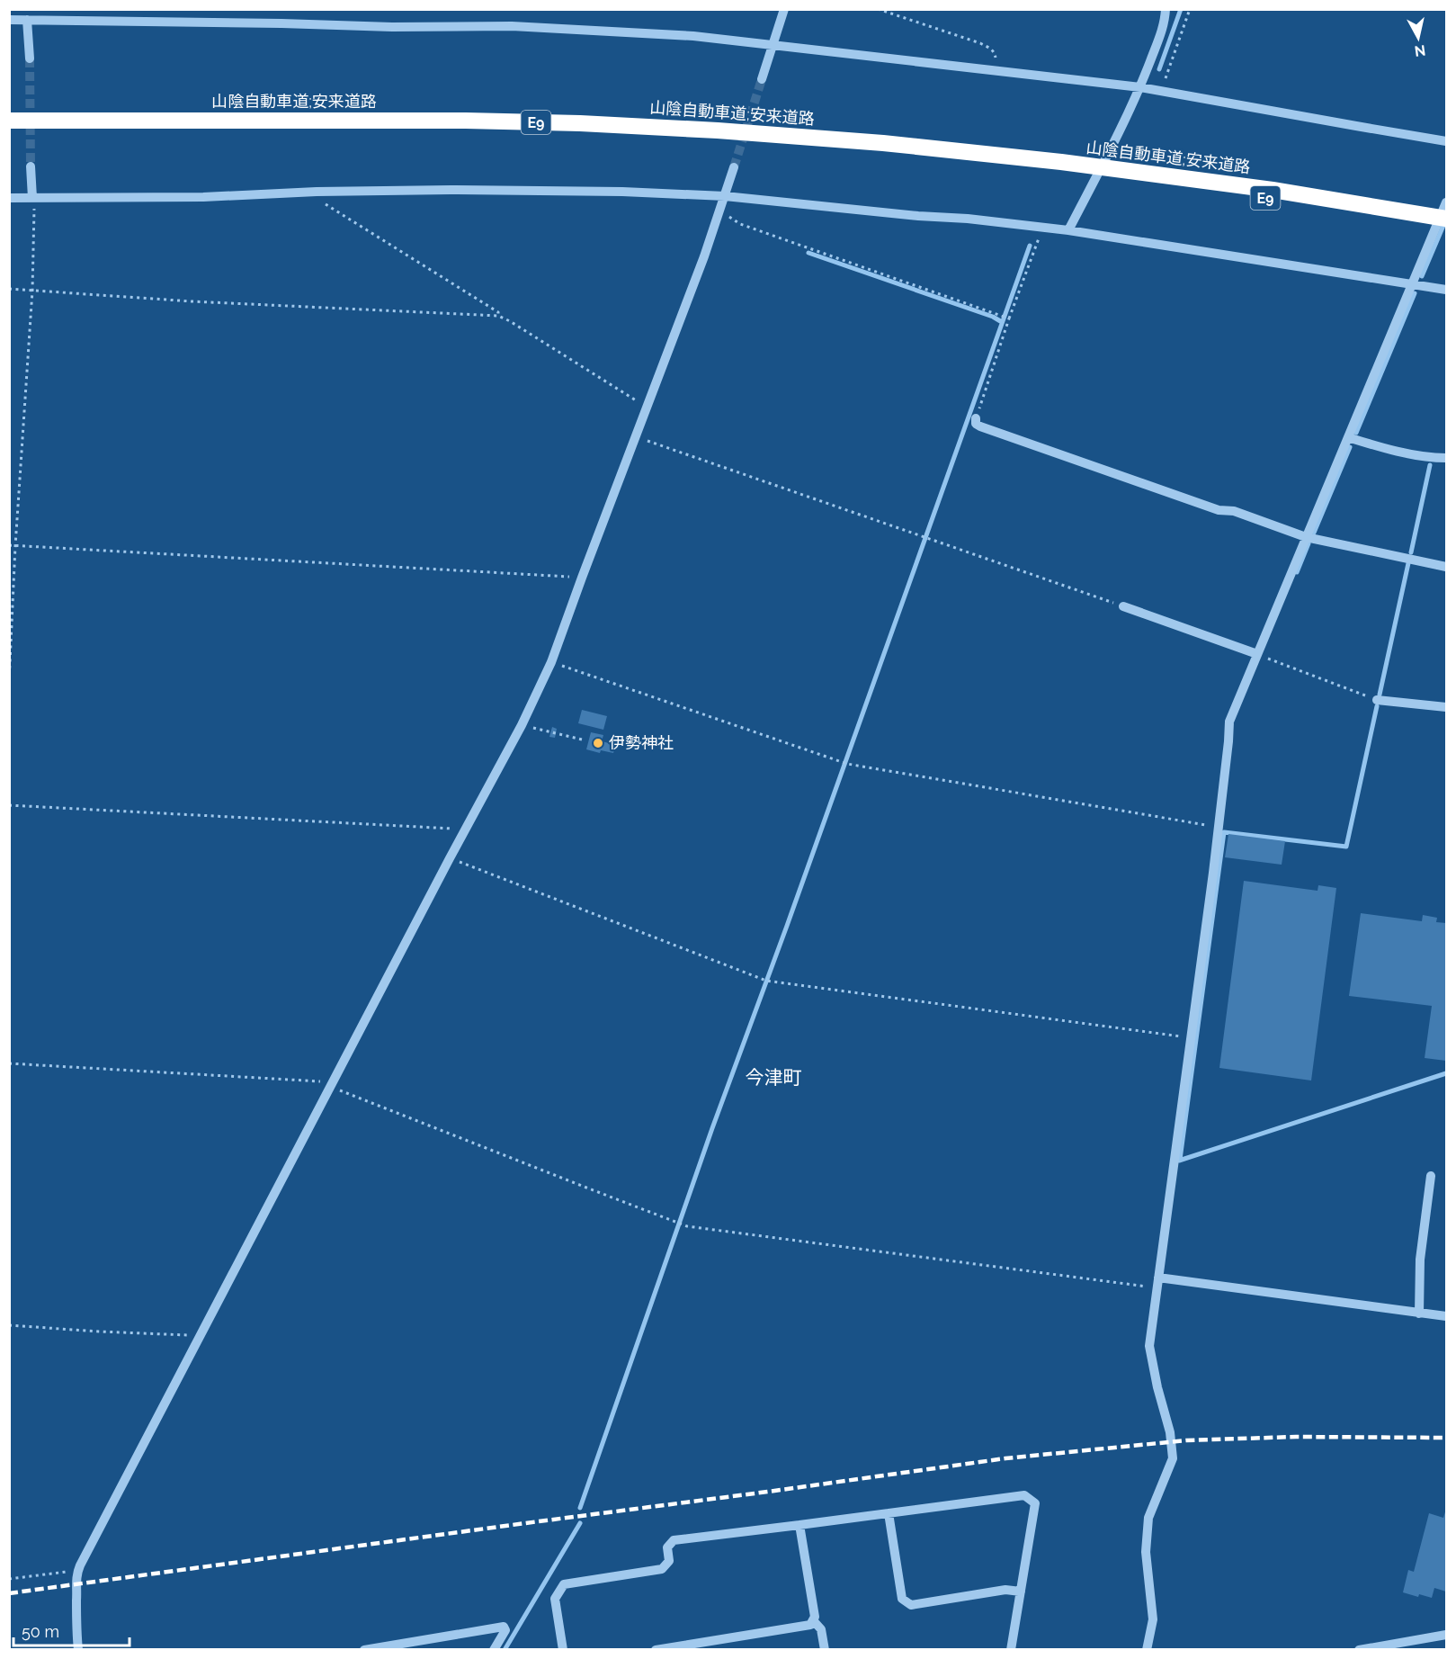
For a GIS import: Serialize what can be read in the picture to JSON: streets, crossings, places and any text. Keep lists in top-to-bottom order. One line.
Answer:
{"streets":{"highway":["山陰自動車道;安来道路","E9"]},"districts":["今津町"],"places":["伊勢神社"],"scale_bar":"50 m","north":"bottom"}
